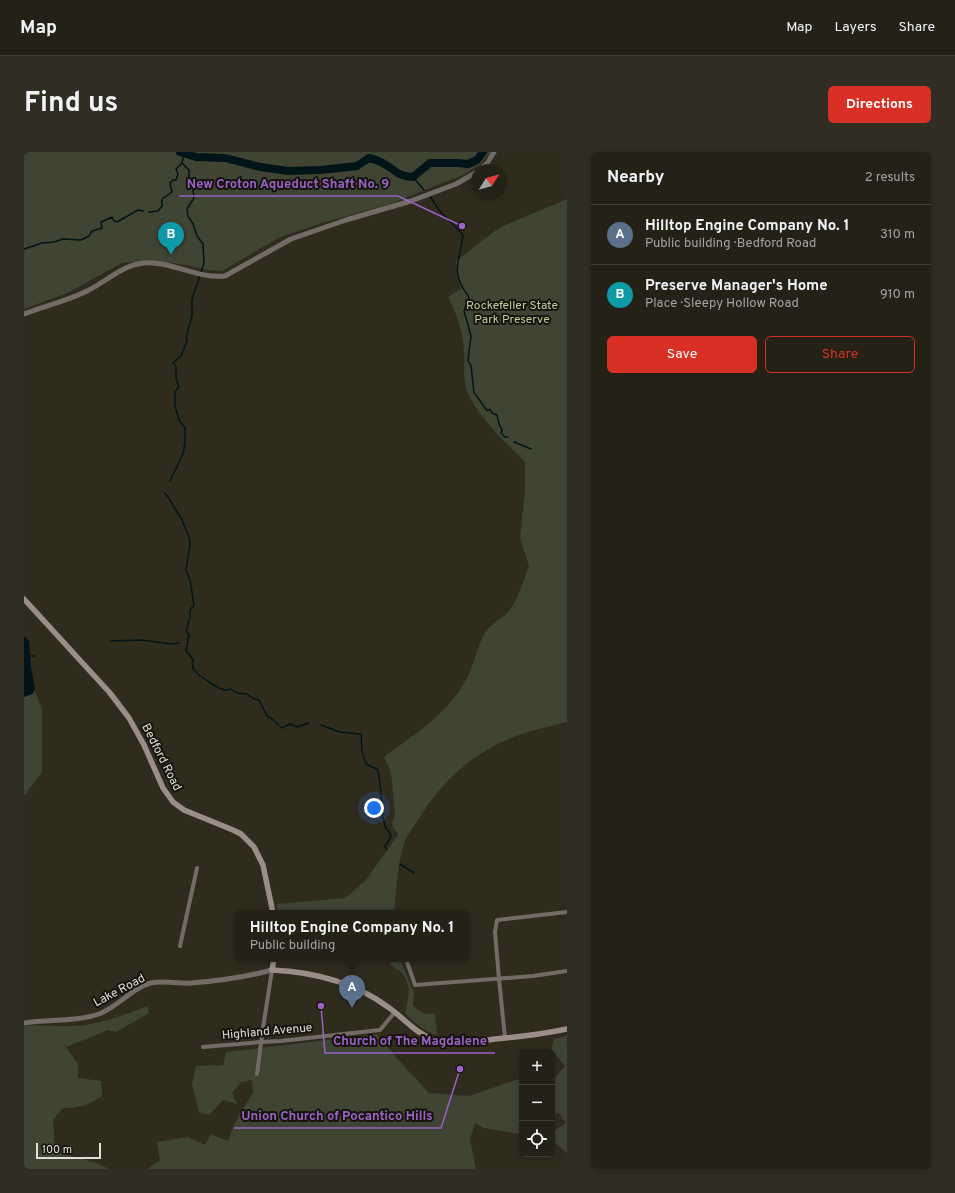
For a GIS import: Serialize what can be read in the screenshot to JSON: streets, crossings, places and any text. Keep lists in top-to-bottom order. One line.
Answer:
{"streets":{"main road":["Bedford Road"],"street":["Lake Road","Highland Avenue"]},"parks":["Rockefeller State Park Preserve"],"places":["New Croton Aqueduct Shaft No. 9","Church of The Magdalene","Union Church of Pocantico Hills"],"scale_bar":"100 m","north":"top right","page":{"header":"Map","nav":["Map","Layers","Share"],"title":"Find us","buttons":["Directions",["Save","Share"]],"heading":["Nearby","2 results"],"list":[{"mark":"A","name":"Hilltop Engine Company No. 1","note":"Public building · Bedford Road","value":"310 m"},{"mark":"B","name":"Preserve Manager's Home","note":"Place · Sleepy Hollow Road","value":"910 m"}],"pins":["B","A"],"popup":["Hilltop Engine Company No. 1","Public building"],"map_buttons":["+","−"],"scale":"100 m"}}
